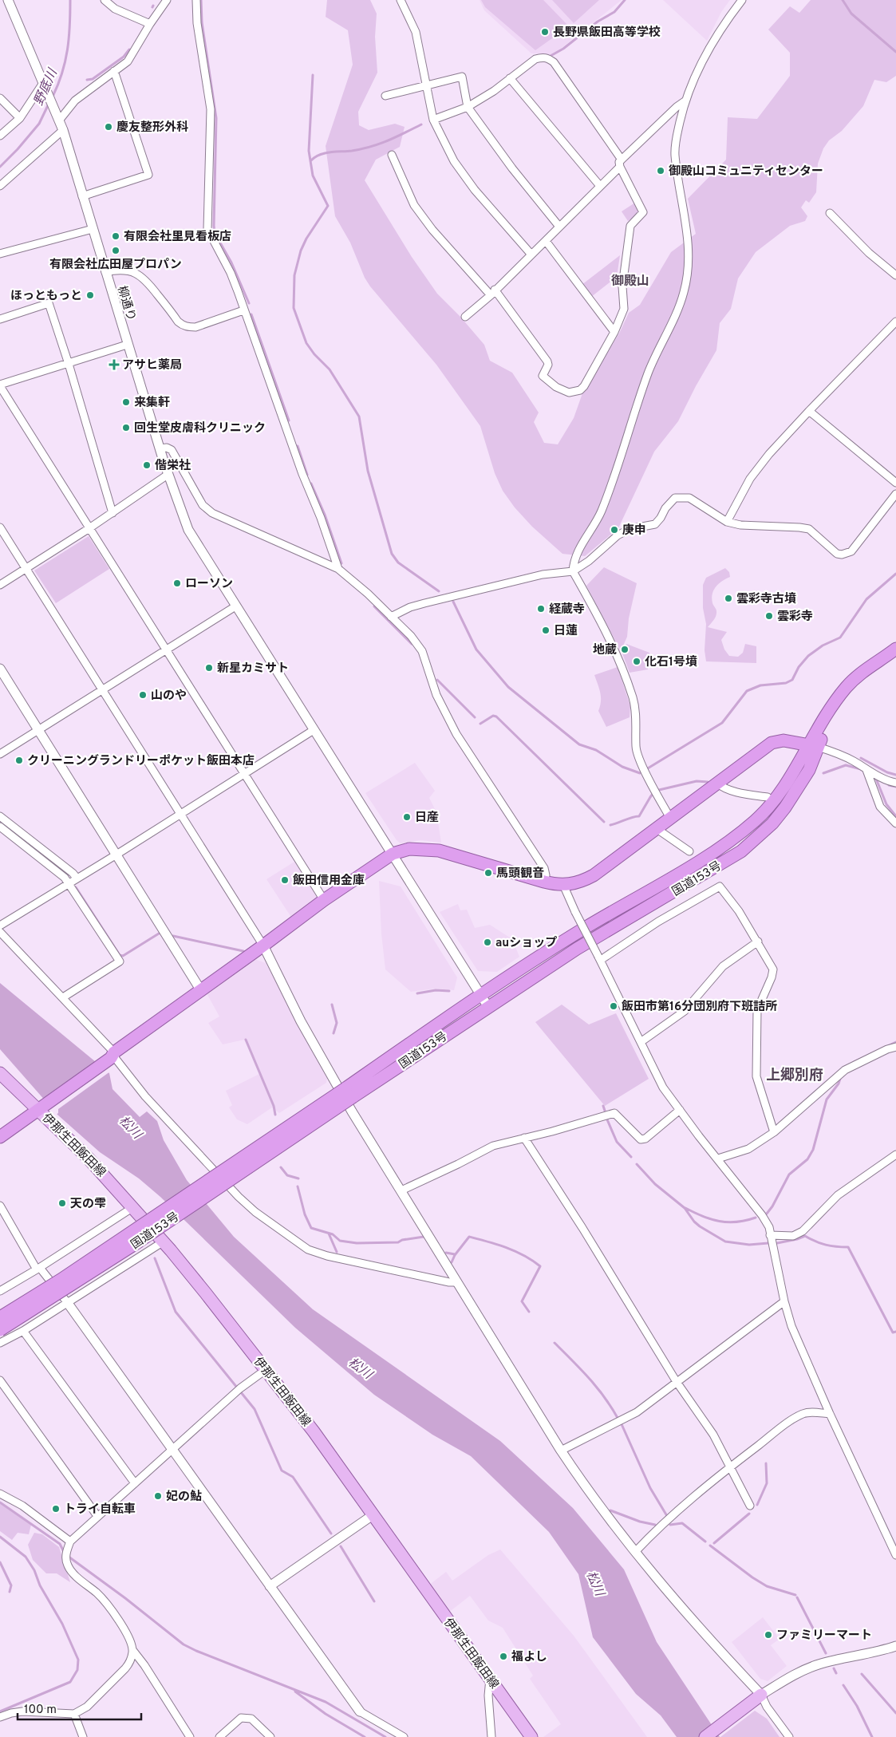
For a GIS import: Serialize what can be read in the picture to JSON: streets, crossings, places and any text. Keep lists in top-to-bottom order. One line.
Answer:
{"streets":{"highway":["国道153号"],"main road":["伊那生田飯田線"],"street":["柳通り"]},"crossings":[["柳通り","国道153号"]],"districts":["御殿山","上郷別府"],"water":["野底川","松川"],"places":{"other":["長野県飯田高等学校","慶友整形外科","御殿山コミュニティセンター","有限会社里見看板店","有限会社広田屋プロパン","ほっともっと","来集軒","回生堂皮膚科クリニック","偕栄社","庚申","ローソン","雲彩寺古墳","経蔵寺","雲彩寺","日蓮","地蔵","化石1号墳","新星カミサト","山のや","クリーニングランドリーポケット飯田本店","日産","馬頭観音","飯田信用金庫","auショップ","飯田市第16分団別府下班詰所","天の雫","妃の鮎","トライ自転車","ファミリーマート","福よし"],"health":["アサヒ薬局"]},"scale_bar":"100 m"}
